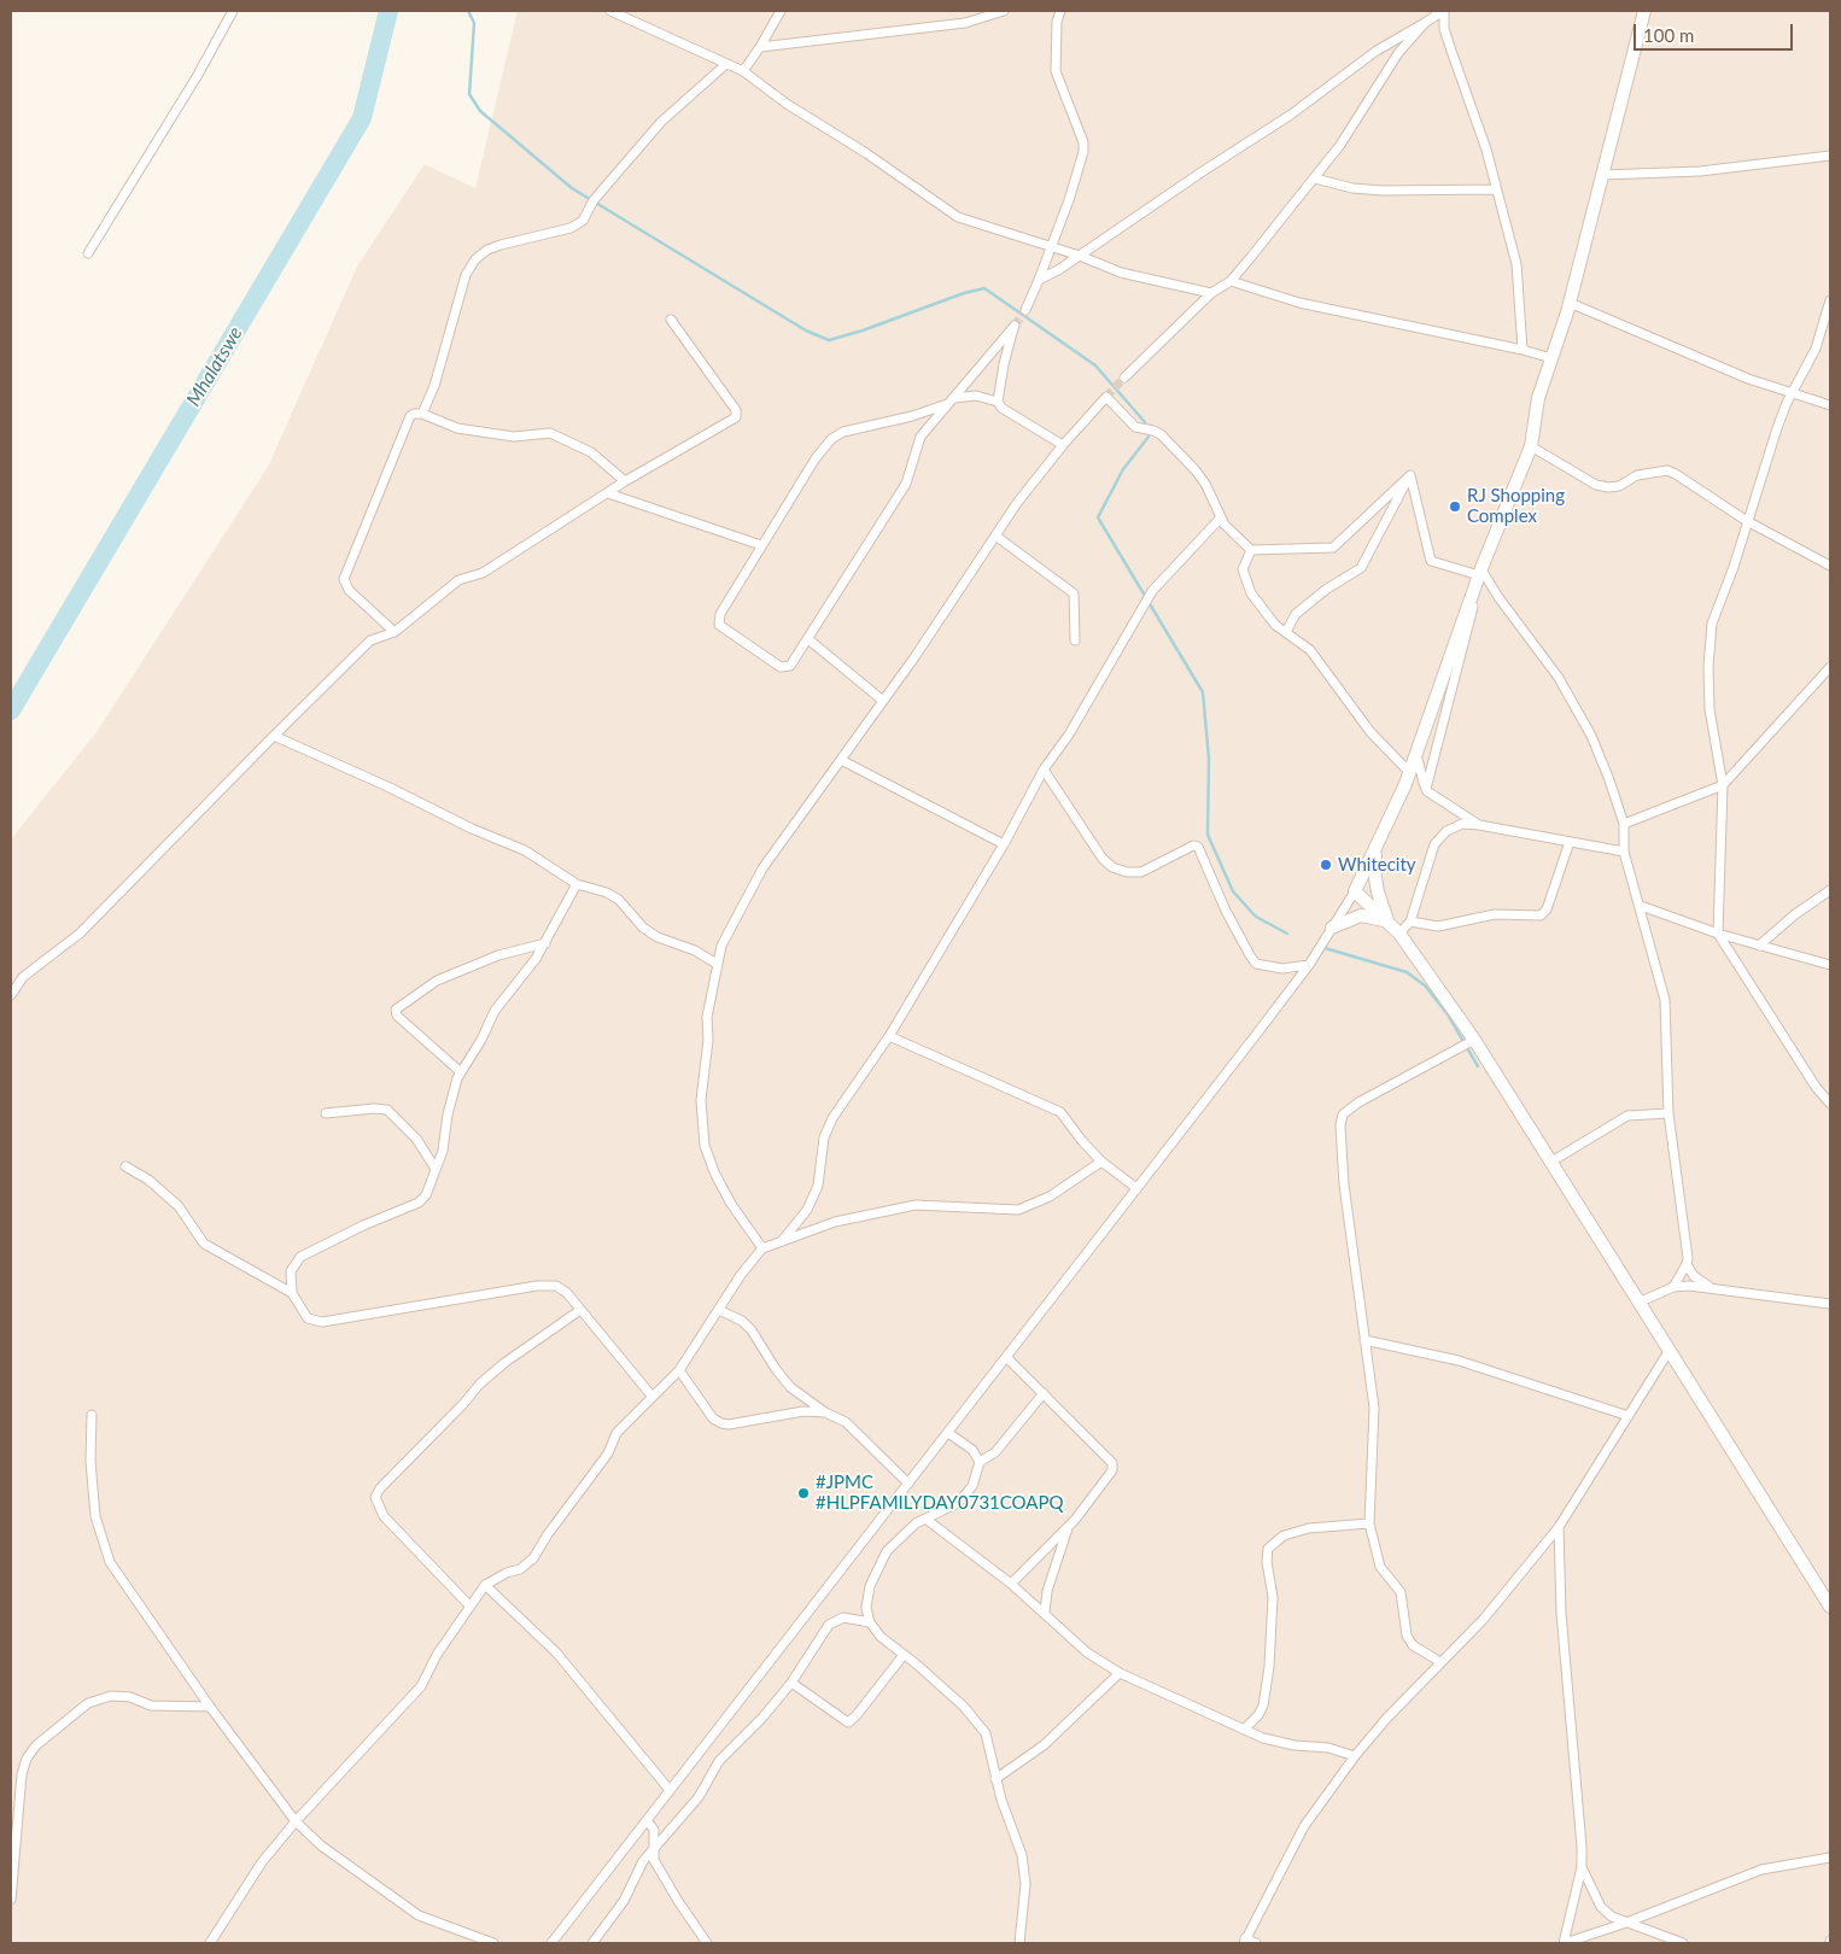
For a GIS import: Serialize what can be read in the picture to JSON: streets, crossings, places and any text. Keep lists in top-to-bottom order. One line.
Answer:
{"water":["Mhalatswe"],"places":["RJ Shopping Complex","Whitecity","#JPMC #HLPFAMILYDAY0731COAPQ"],"scale_bar":"100 m"}
